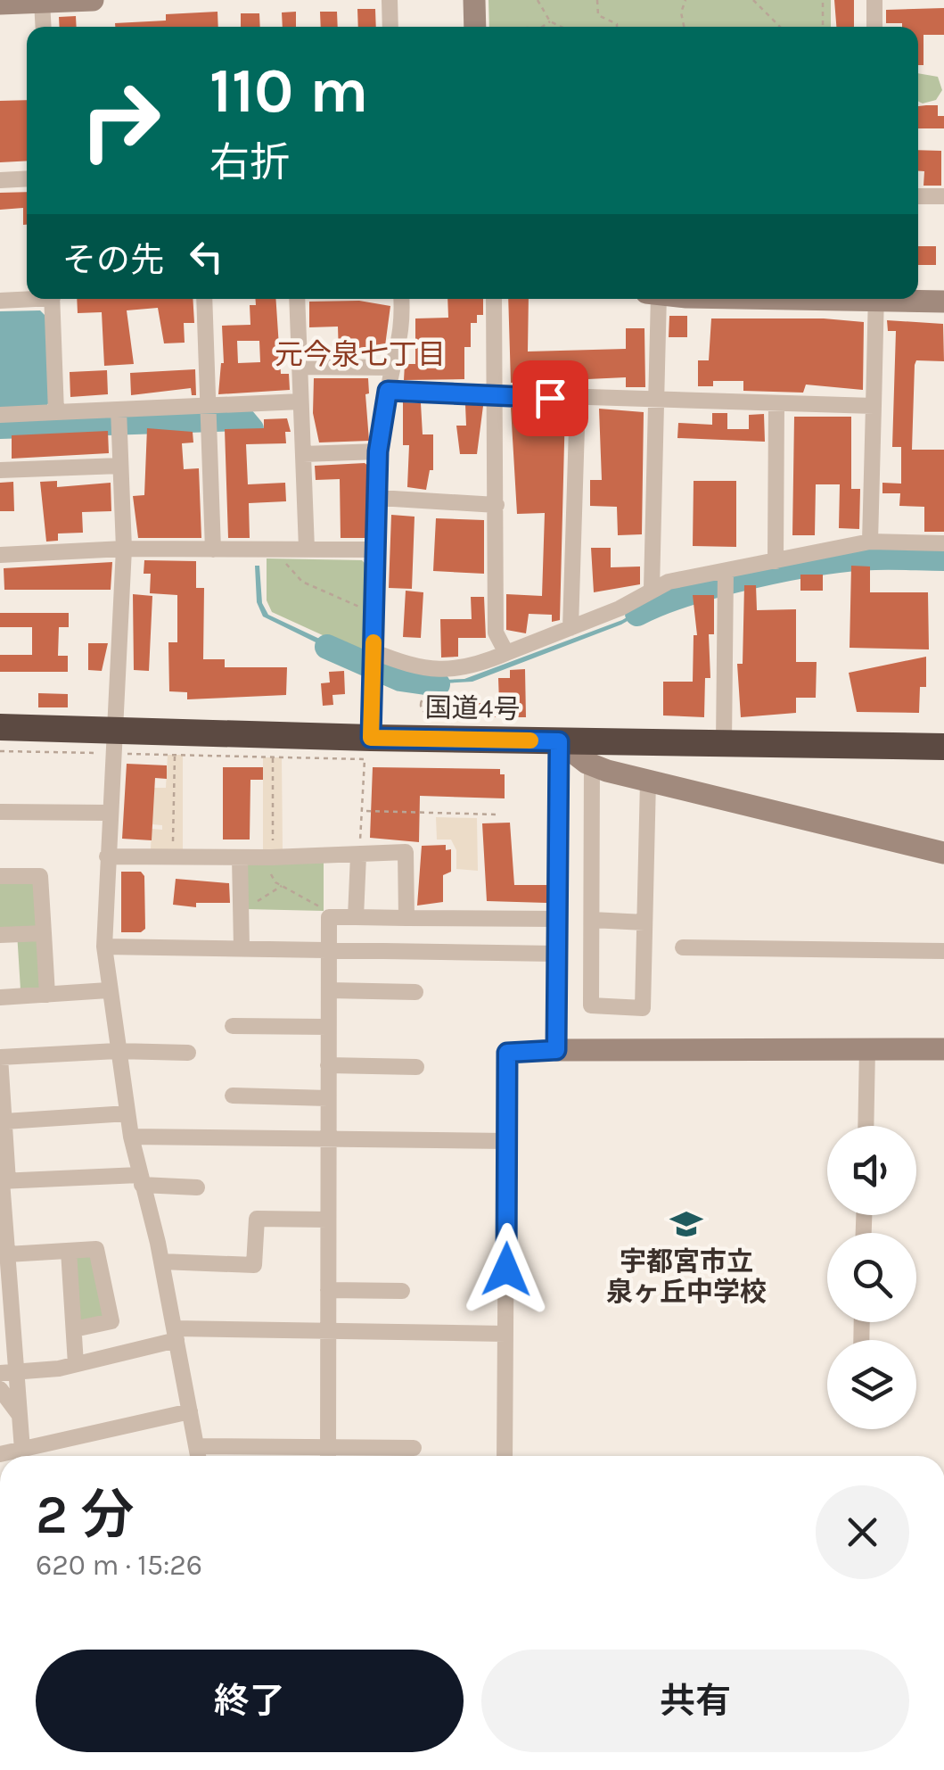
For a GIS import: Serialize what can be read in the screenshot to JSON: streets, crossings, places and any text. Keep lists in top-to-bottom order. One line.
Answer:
{"streets":{"highway":["国道4号"]},"districts":["元今泉七丁目"],"places":{"school or university":["宇都宮市立 泉ヶ丘中学校"]},"page":{"turn":["110 m","右折"],"then":"その先","heading":["2 分","620 m · 15:26"],"buttons":["終了","共有"]}}
